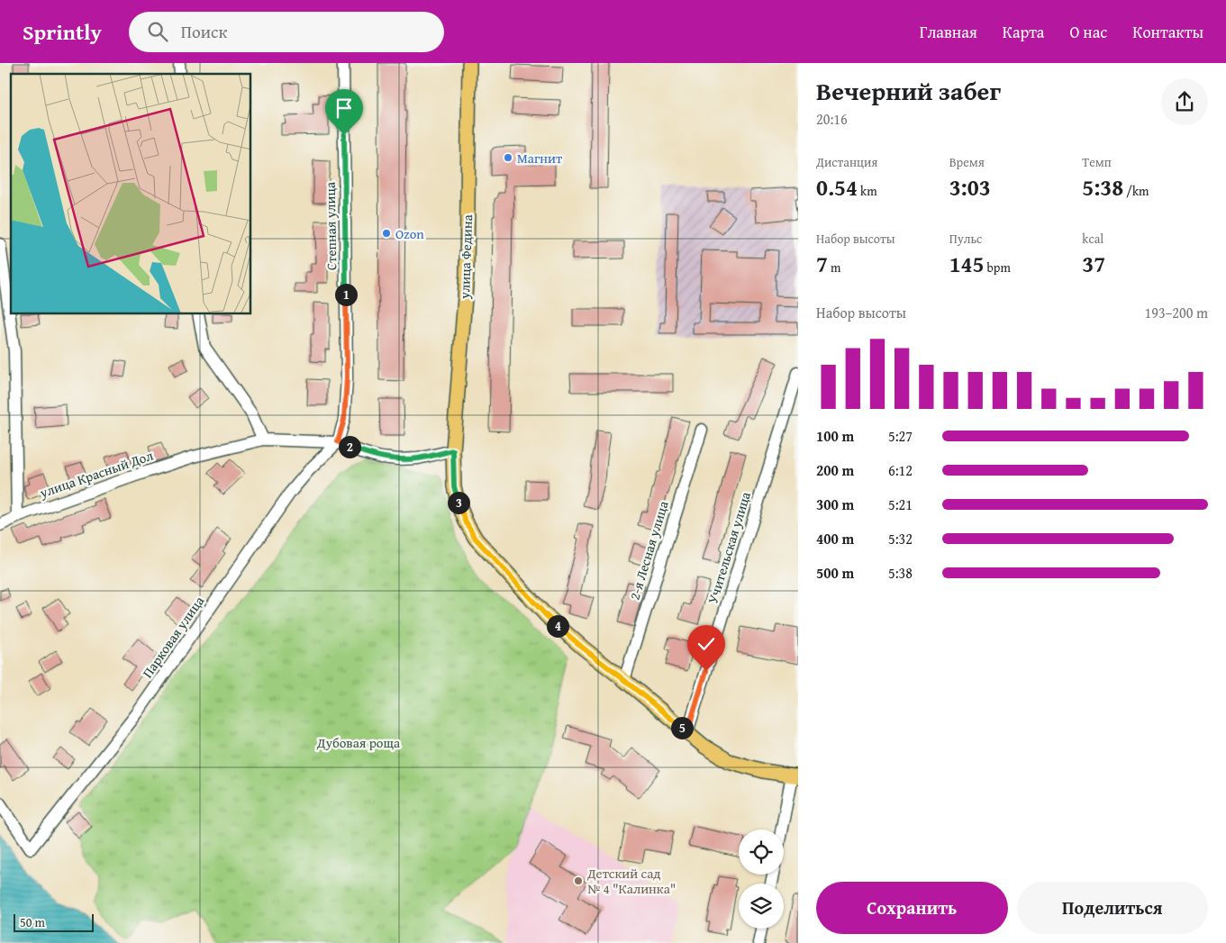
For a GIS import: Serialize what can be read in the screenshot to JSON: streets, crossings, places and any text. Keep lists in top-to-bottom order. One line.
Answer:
{"streets":{"main road":["улица Федина"],"street":["Степная улица","улица Красный Дол","Учительская улица","2-я Лесная улица","Парковая улица"]},"crossings":[["Степная улица","улица Красный Дол"],["Степная улица","Парковая улица"],["улица Федина","улица Красный Дол"],["улица Федина","Учительская улица"],["улица Федина","2-я Лесная улица"],["улица Красный Дол","Парковая улица"]],"parks":["Дубовая роща"],"places":["Магнит","Ozon","Детский сад № 4 \"Калинка\""],"scale_bar":"50 m","page":{"header":"Sprintly","search":"Поиск","nav":["Главная","Карта","О нас","Контакты"],"heading":["Вечерний забег","20:16"],"stats":[["Дистанция","0.54 km"],["Время","3:03"],["Темп","5:38 /km"],["Набор высоты","7 m"],["Пульс","145 bpm"],["kcal","37"]],"pins":["1","2","3","4","5"],"chart":["Набор высоты","193–200 m"],"list":[{"name":"100 m","note":"5:27"},{"name":"200 m","note":"6:12"},{"name":"300 m","note":"5:21"},{"name":"400 m","note":"5:32"},{"name":"500 m","note":"5:38"}],"buttons":["Сохранить","Поделиться"],"scale":"50 m"}}
